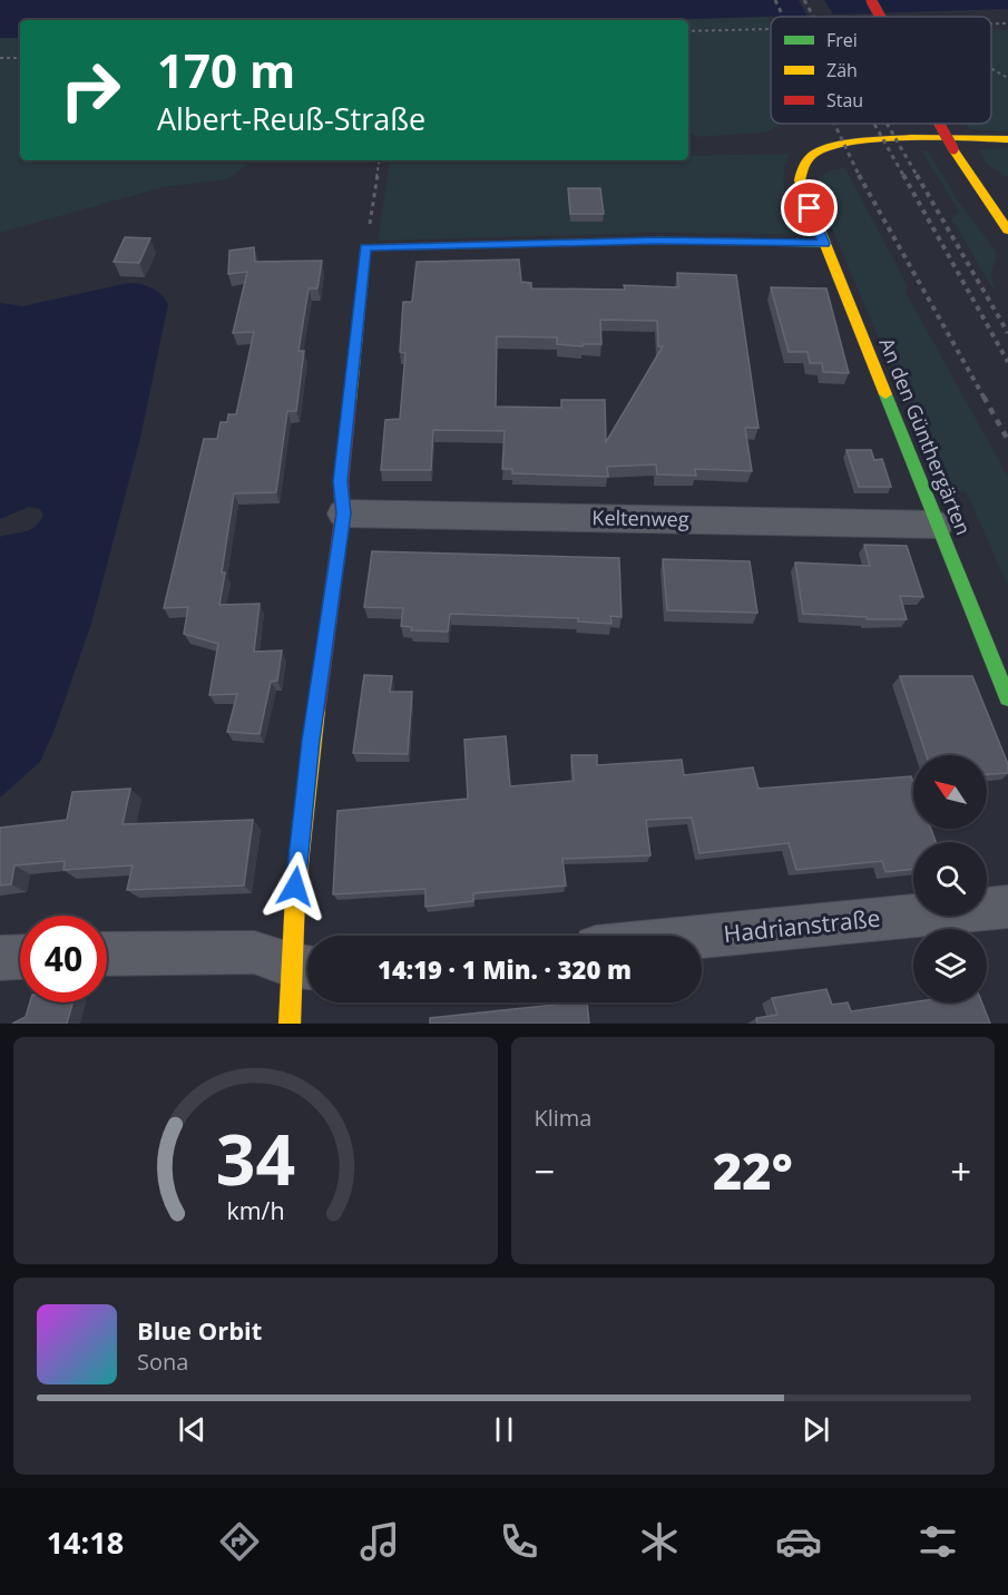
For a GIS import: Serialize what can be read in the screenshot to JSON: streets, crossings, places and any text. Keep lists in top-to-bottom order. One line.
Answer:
{"streets":{"street":["An den Günthergärten","Keltenweg","Hadrianstraße"]},"crossings":[["An den Günthergärten","Keltenweg"]],"legend":["Frei","Zäh","Stau"],"north":"top left","page":{"turn":["170 m","Albert-Reuß-Straße"],"limit":"40","trip":"14:19 · 1 Min. · 320 m","tile":"Klima","heat":["−","22°","+"],"song":["Blue Orbit","Sona"],"tabs":"14:18","gauge":["34","km/h"]}}
